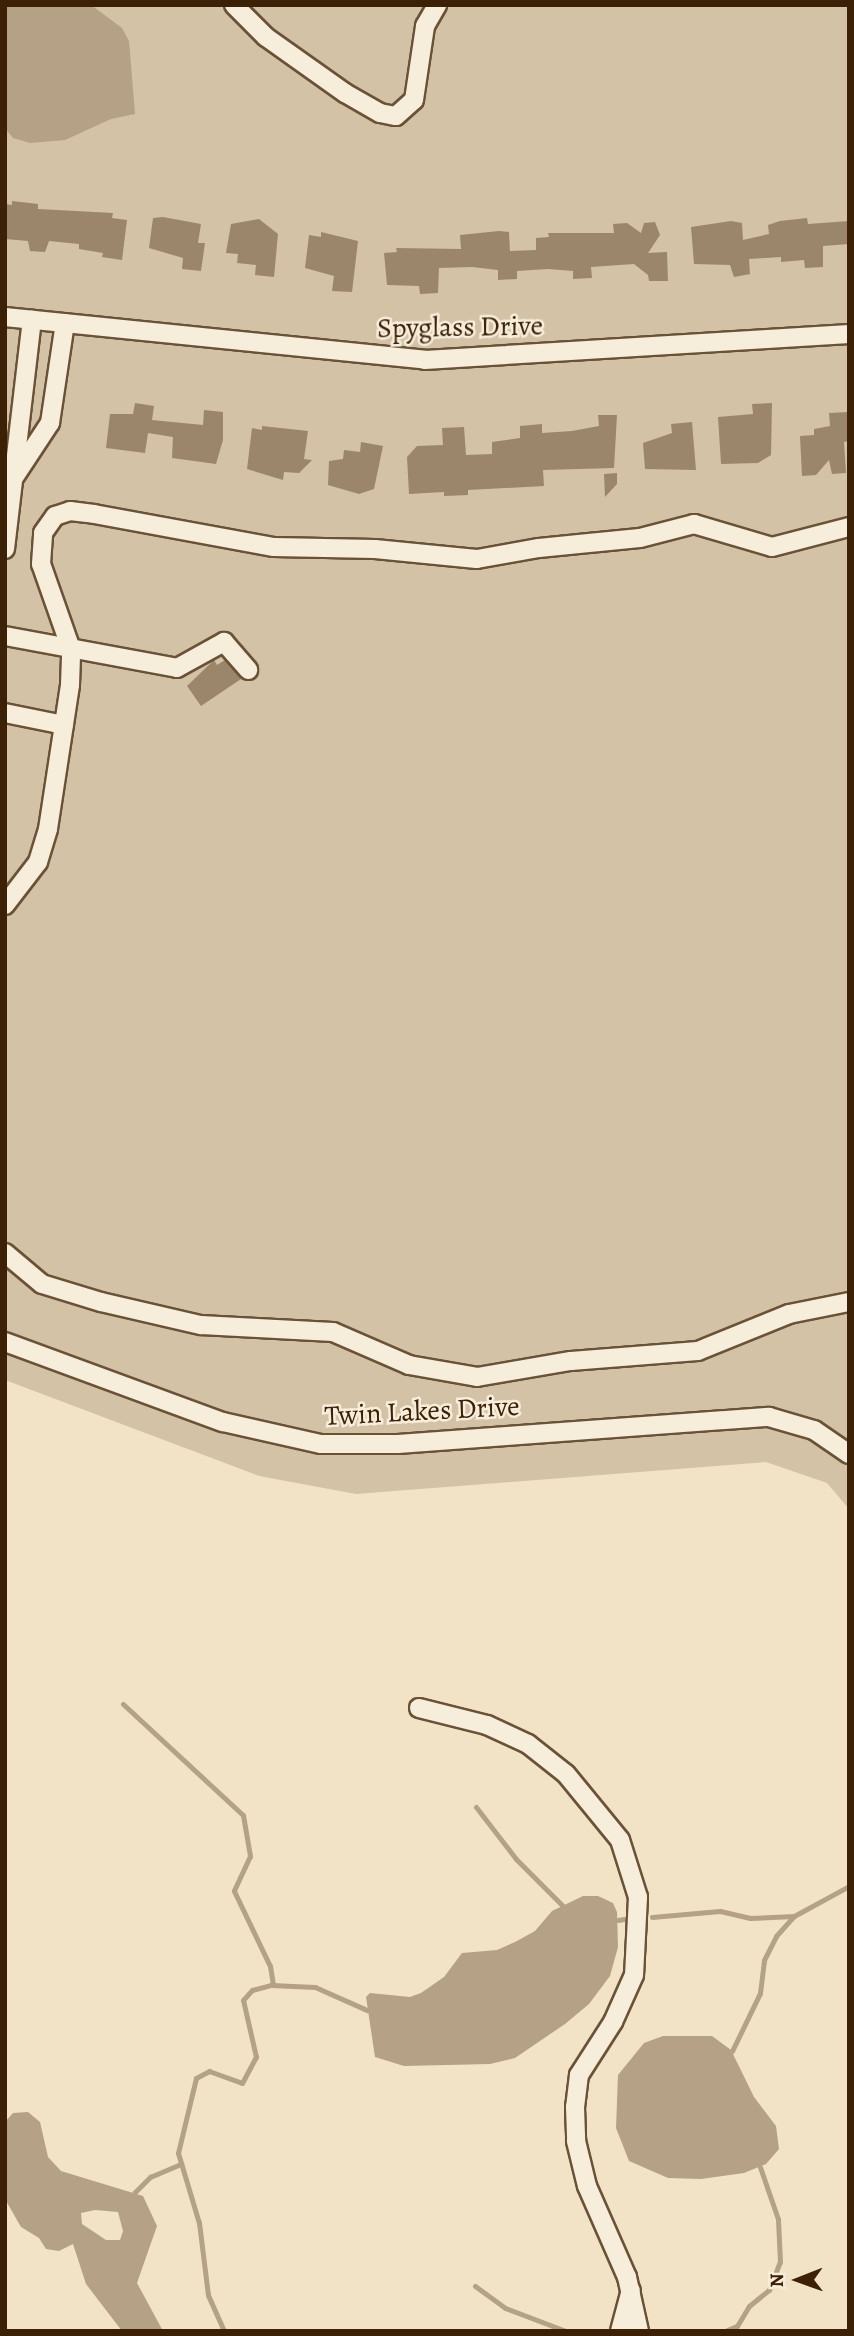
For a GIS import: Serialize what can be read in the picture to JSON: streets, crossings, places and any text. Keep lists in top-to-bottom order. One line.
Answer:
{"streets":{"street":["Spyglass Drive","Twin Lakes Drive"]},"north":"left"}
